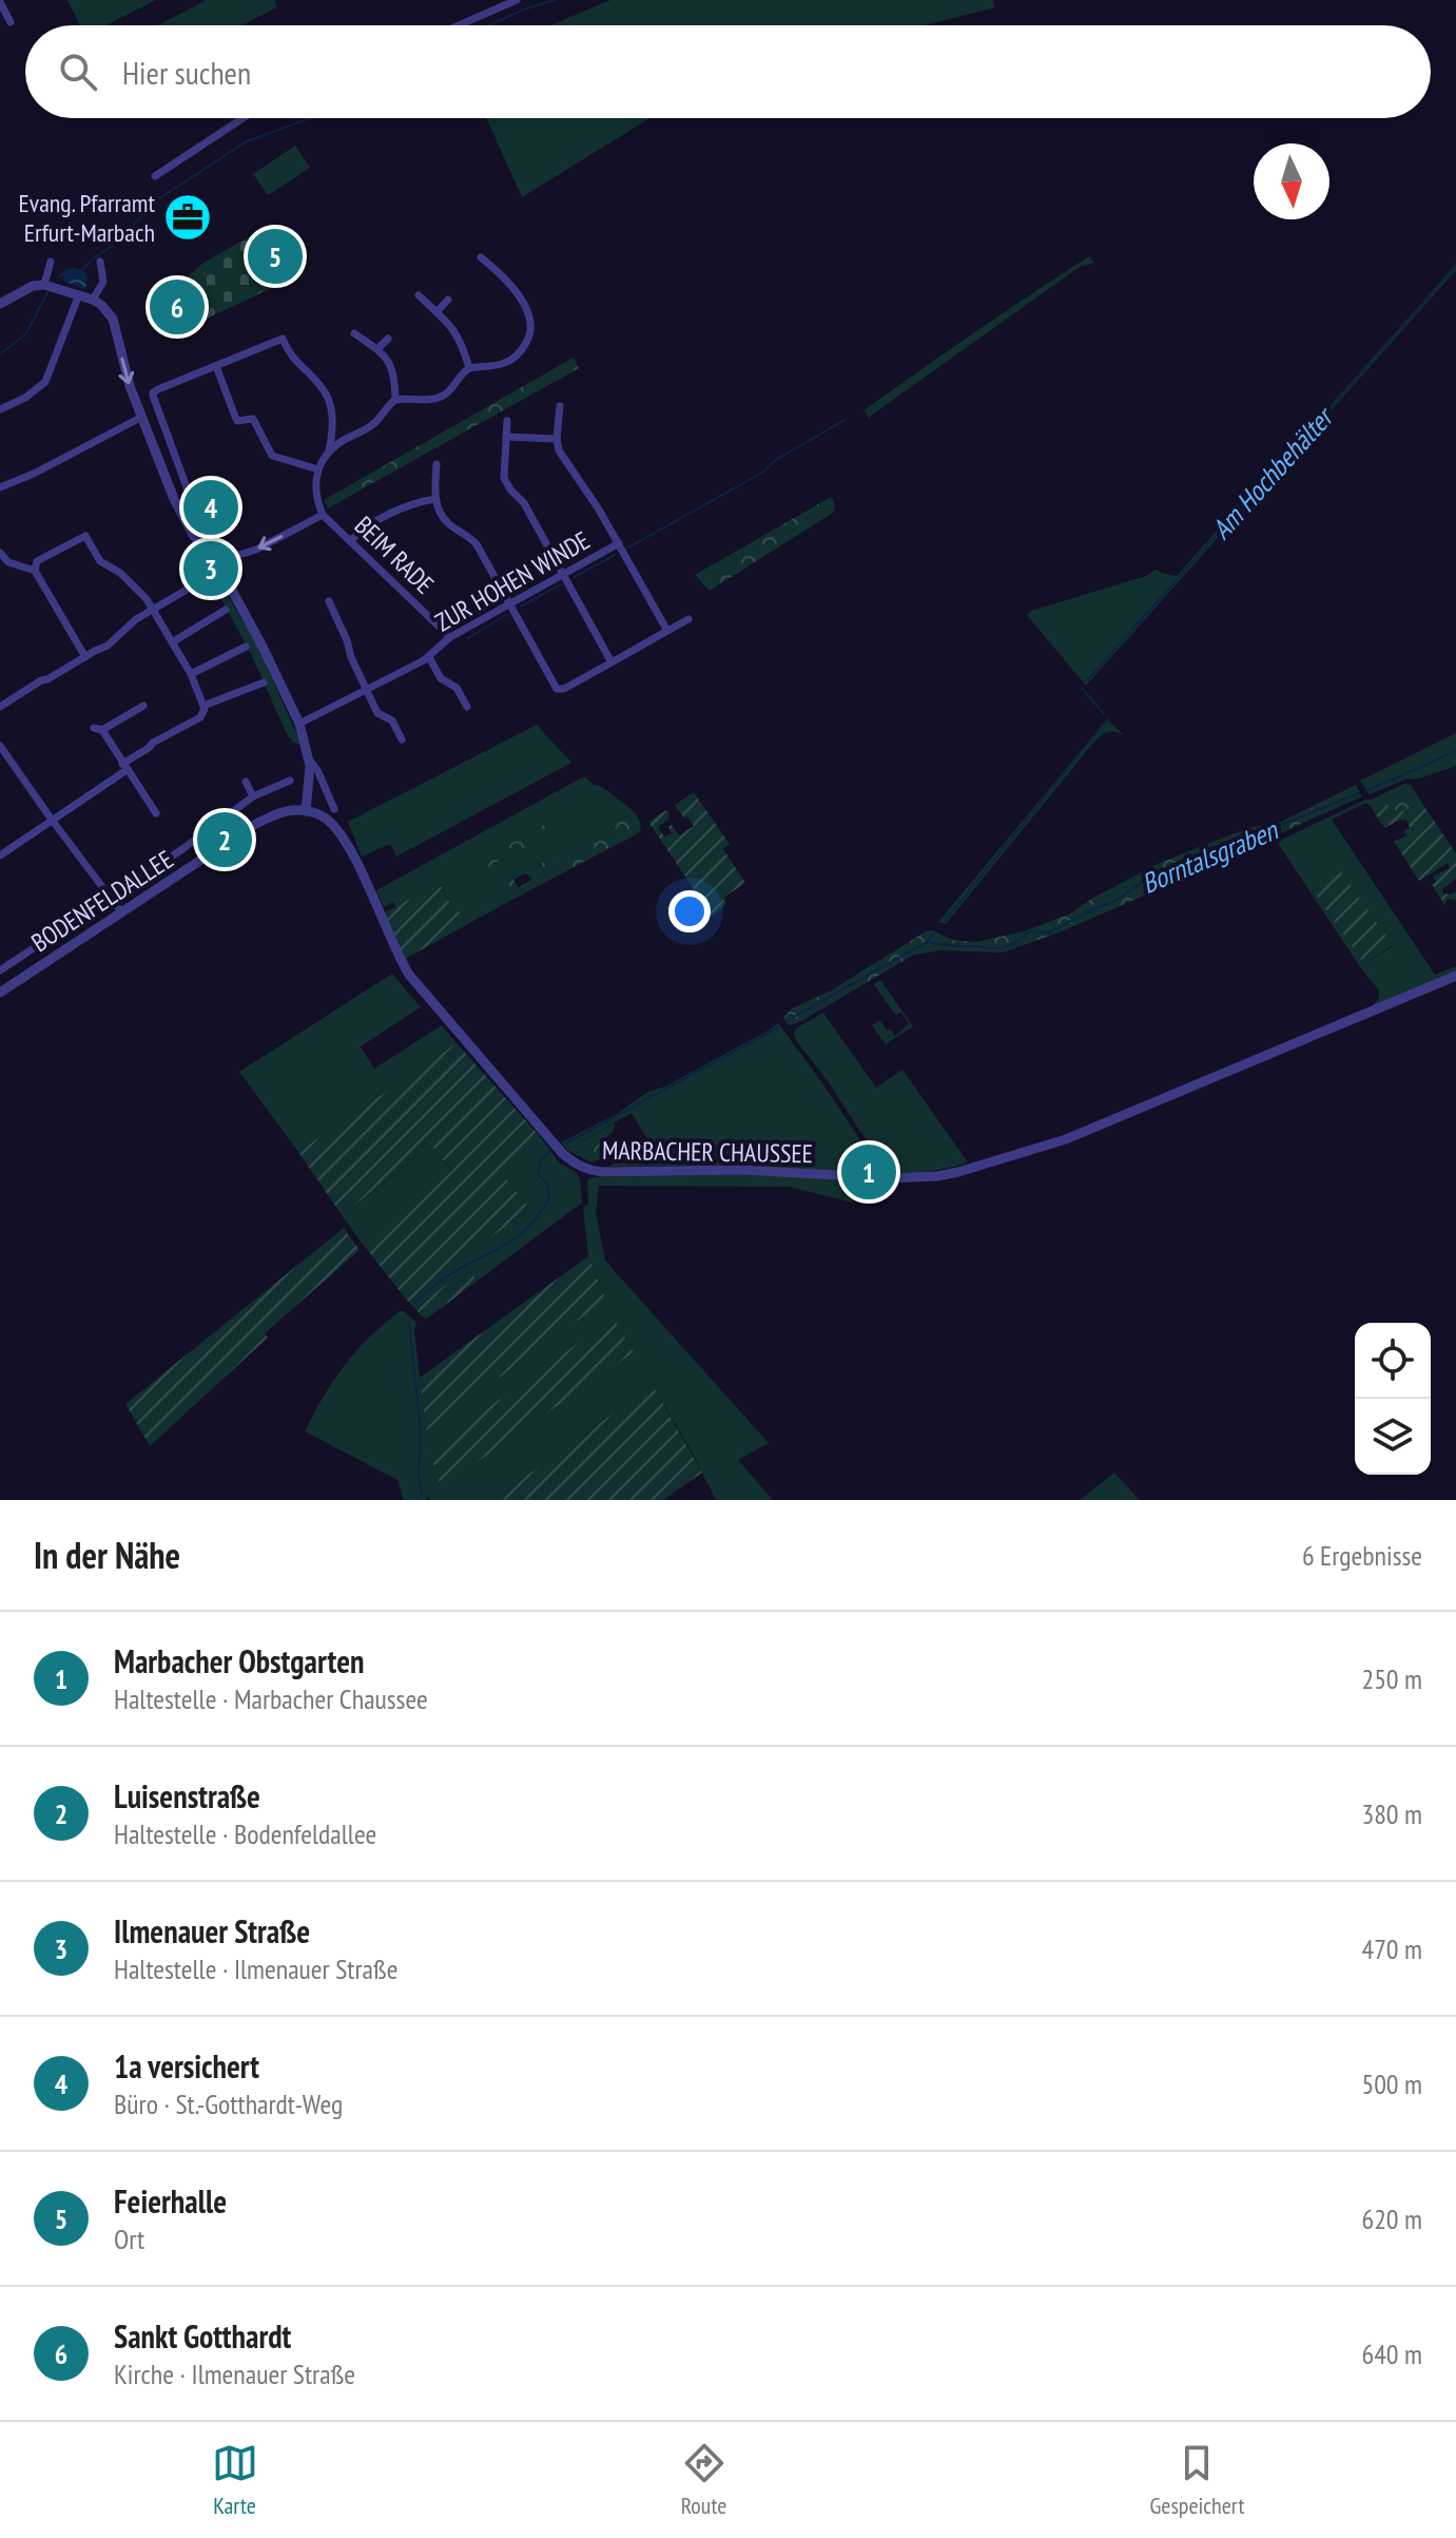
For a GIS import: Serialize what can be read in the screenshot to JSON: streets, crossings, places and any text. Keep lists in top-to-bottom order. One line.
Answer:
{"streets":{"street":["BEIM RADE","ZUR HOHEN WINDE","BODENFELDALLEE","MARBACHER CHAUSSEE"]},"crossings":[["BEIM RADE","ZUR HOHEN WINDE"],["BODENFELDALLEE","MARBACHER CHAUSSEE"]],"one_way":["BEIM RADE"],"water":["Am Hochbehälter","Borntalsgraben"],"places":{"office":["Evang. Pfarramt Erfurt-Marbach"]},"north":"bottom","page":{"search":"Hier suchen","pins":["5","6","4","3","2","1"],"heading":["In der Nähe","6 Ergebnisse"],"list":[{"mark":"1","name":"Marbacher Obstgarten","note":"Haltestelle · Marbacher Chaussee","value":"250 m"},{"mark":"2","name":"Luisenstraße","note":"Haltestelle · Bodenfeldallee","value":"380 m"},{"mark":"3","name":"Ilmenauer Straße","note":"Haltestelle · Ilmenauer Straße","value":"470 m"},{"mark":"4","name":"1a versichert","note":"Büro · St.-Gotthardt-Weg","value":"500 m"},{"mark":"5","name":"Feierhalle","note":"Ort","value":"620 m"},{"mark":"6","name":"Sankt Gotthardt","note":"Kirche · Ilmenauer Straße","value":"640 m"}],"nav":["Karte","Route","Gespeichert"]}}
